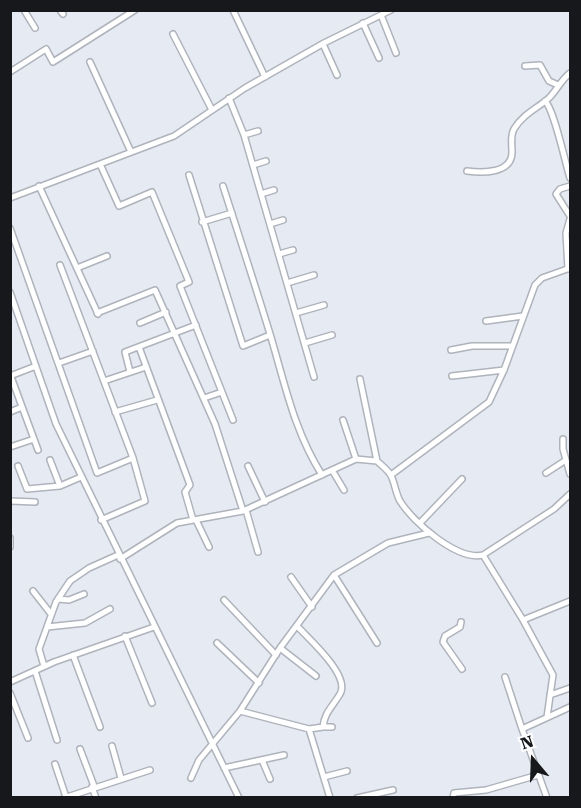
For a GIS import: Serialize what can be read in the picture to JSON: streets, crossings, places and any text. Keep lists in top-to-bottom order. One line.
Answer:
{"north":"top"}
